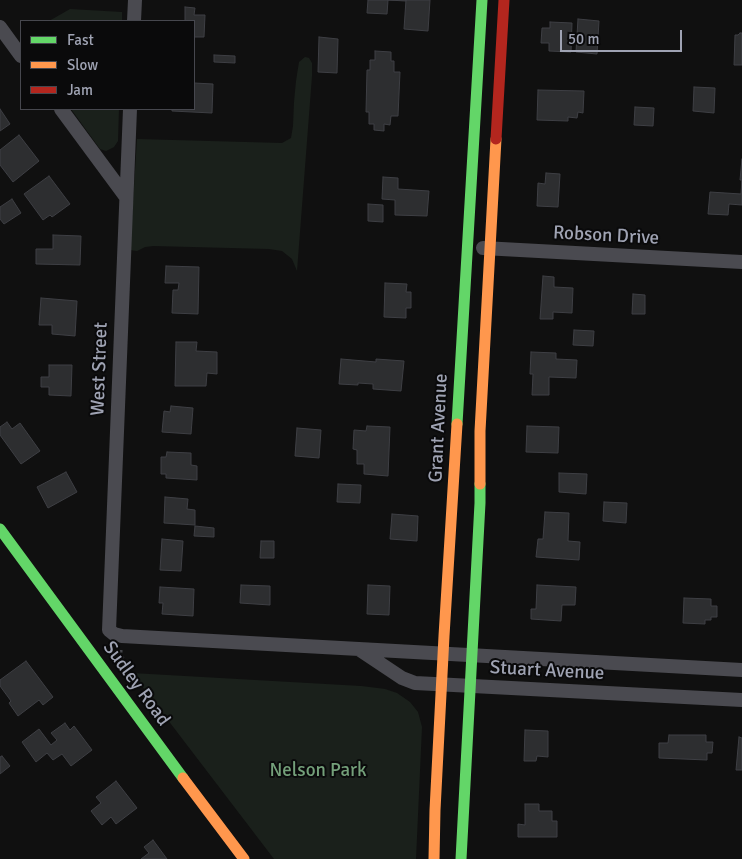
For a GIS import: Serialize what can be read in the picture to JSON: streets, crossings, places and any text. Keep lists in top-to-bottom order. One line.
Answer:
{"streets":{"main road":["Grant Avenue","Sudley Road"],"street":["Robson Drive","West Street","Stuart Avenue"]},"crossings":[["Robson Drive","Grant Avenue"],["West Street","Stuart Avenue"],["Grant Avenue","Stuart Avenue"]],"parks":["Nelson Park"],"legend":["Fast","Slow","Jam"],"scale_bar":"50 m"}
